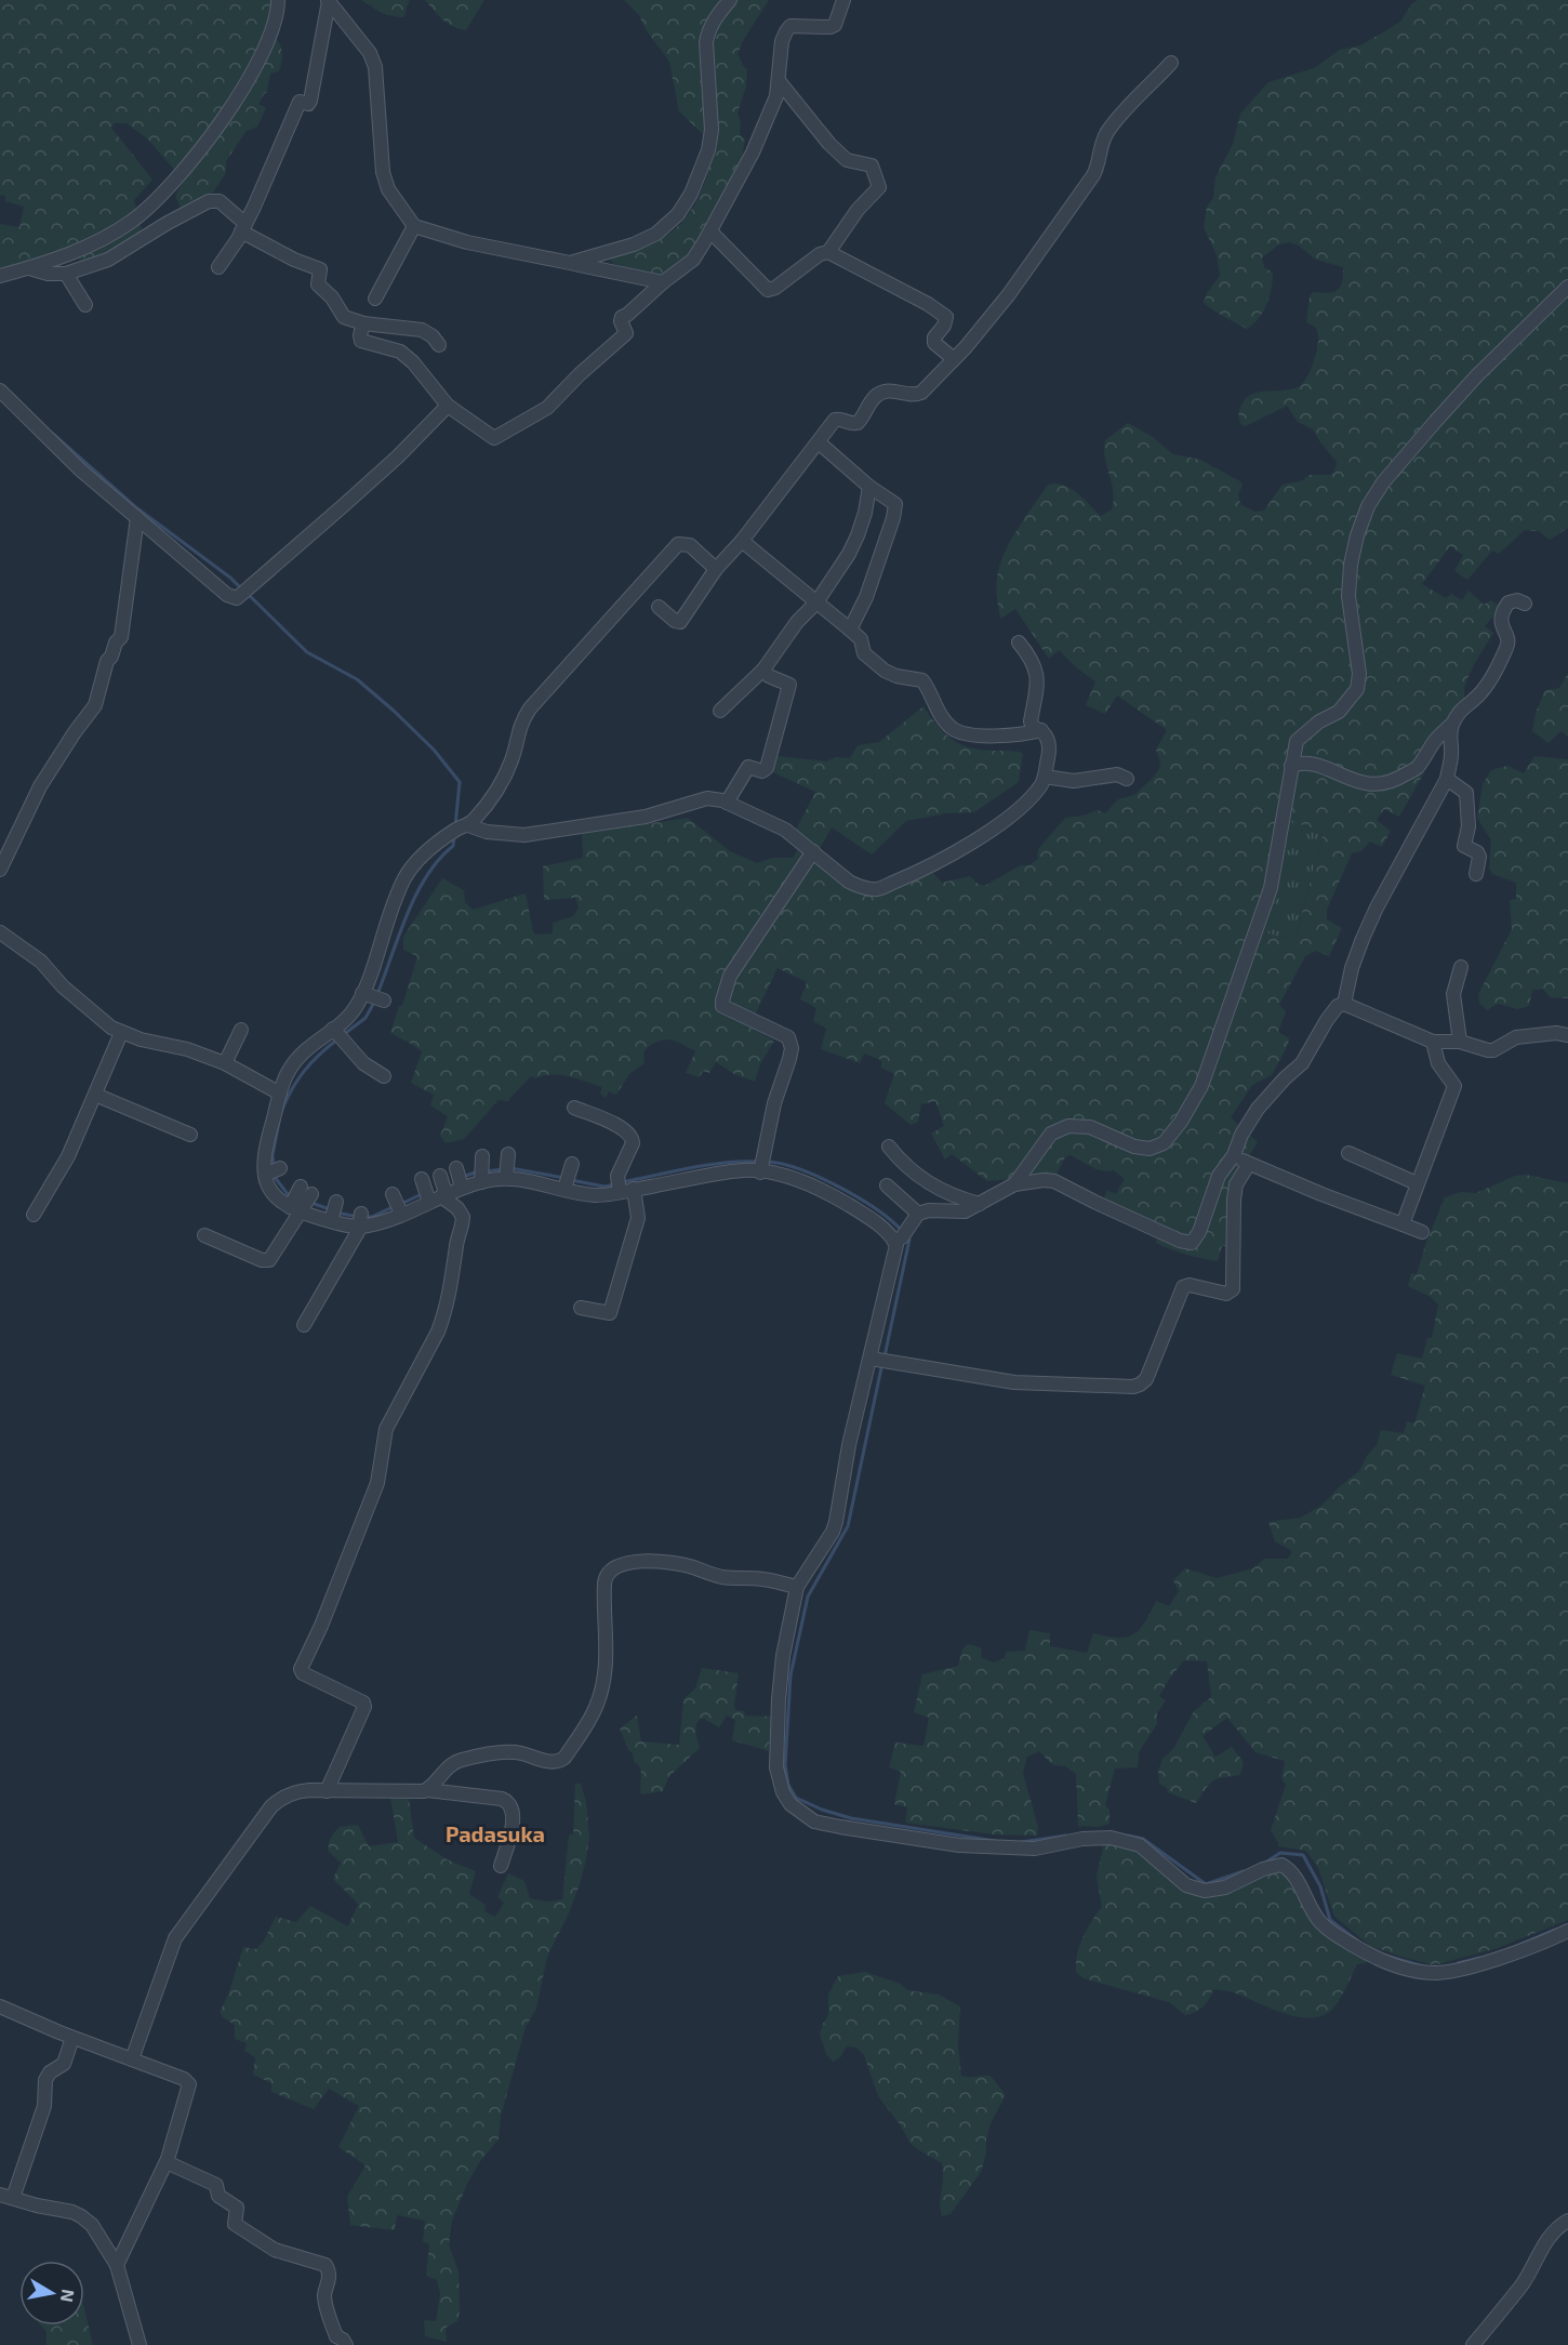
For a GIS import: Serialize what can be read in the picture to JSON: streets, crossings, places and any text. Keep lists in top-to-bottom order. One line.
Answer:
{"districts":["Padasuka"],"north":"right"}
